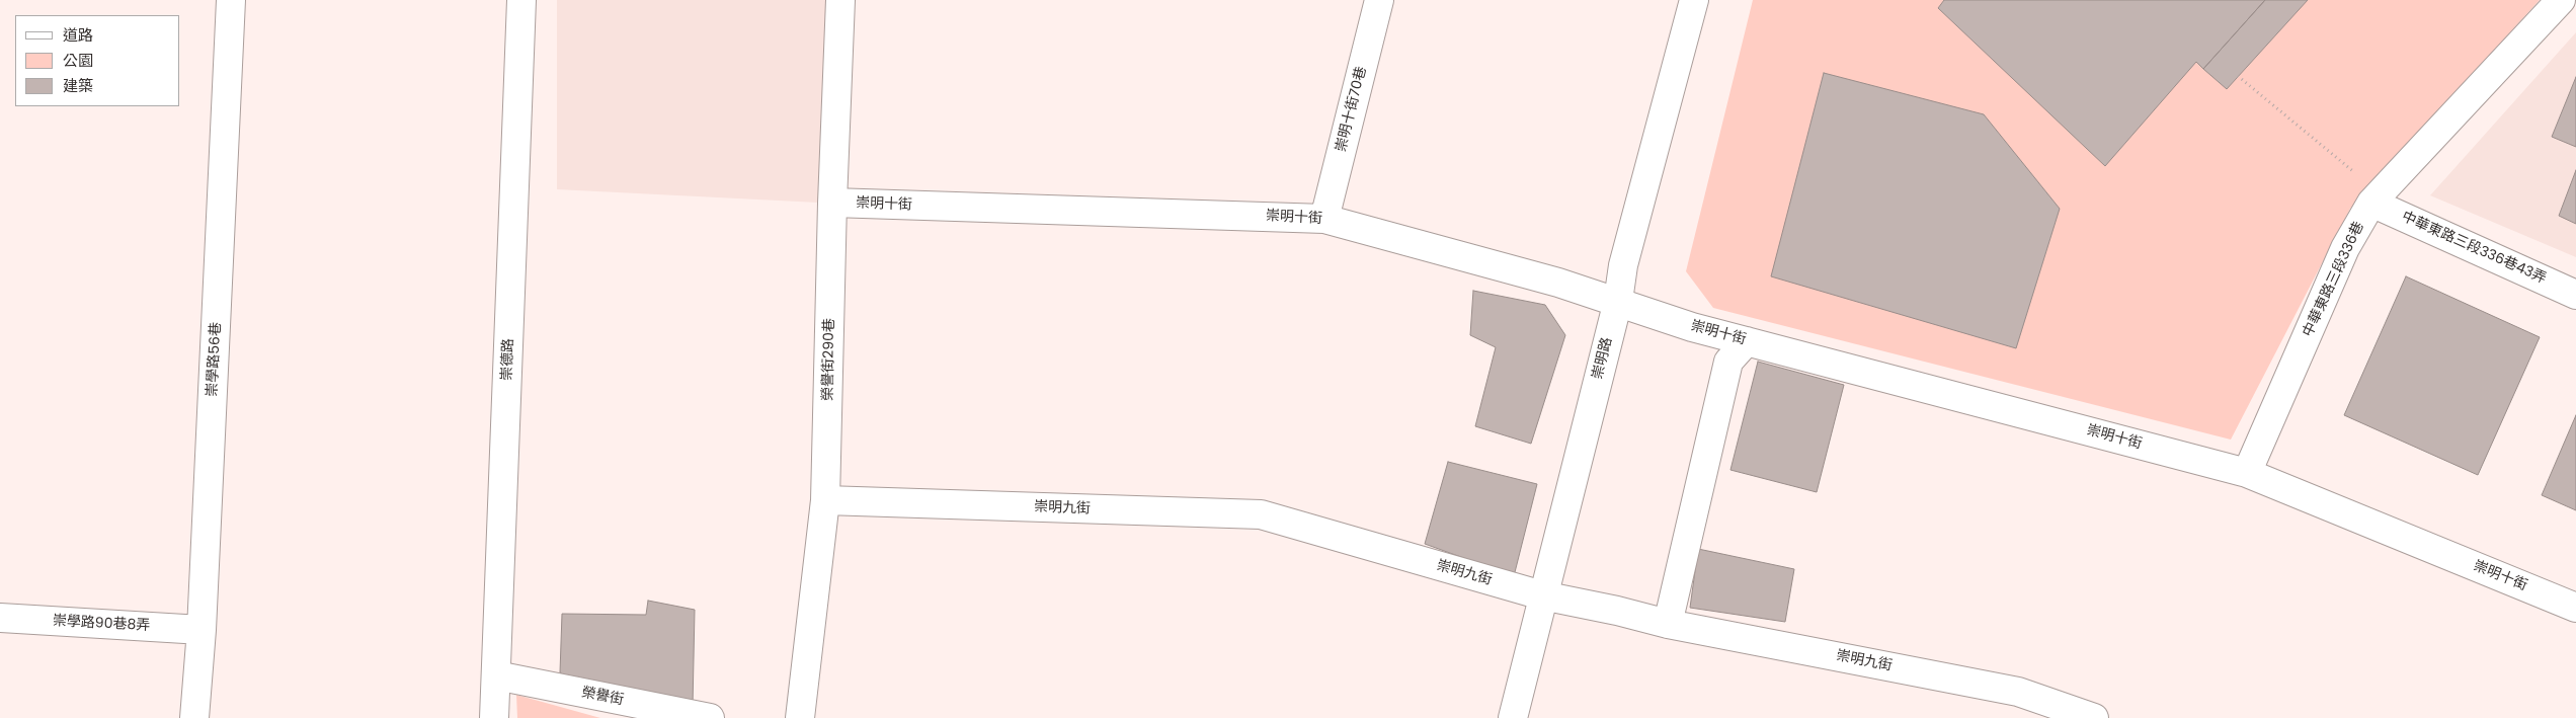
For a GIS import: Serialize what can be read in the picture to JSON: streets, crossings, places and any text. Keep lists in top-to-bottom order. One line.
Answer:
{"streets":{"street":["崇明十街70巷","崇明十街","中華東路三段336巷43弄","中華東路三段336巷","崇明路","崇學路56巷","崇德路","榮譽街290巷","崇明九街","崇學路90巷8弄","榮譽街"]},"crossings":[["崇明十街70巷","崇明十街"],["崇明十街","中華東路三段336巷"],["崇明十街","崇明路"],["崇明十街","榮譽街290巷"],["中華東路三段336巷43弄","中華東路三段336巷"],["崇明路","崇明九街"],["崇學路56巷","崇學路90巷8弄"],["崇德路","榮譽街"],["榮譽街290巷","崇明九街"]],"legend":["道路","公園","建築"]}
